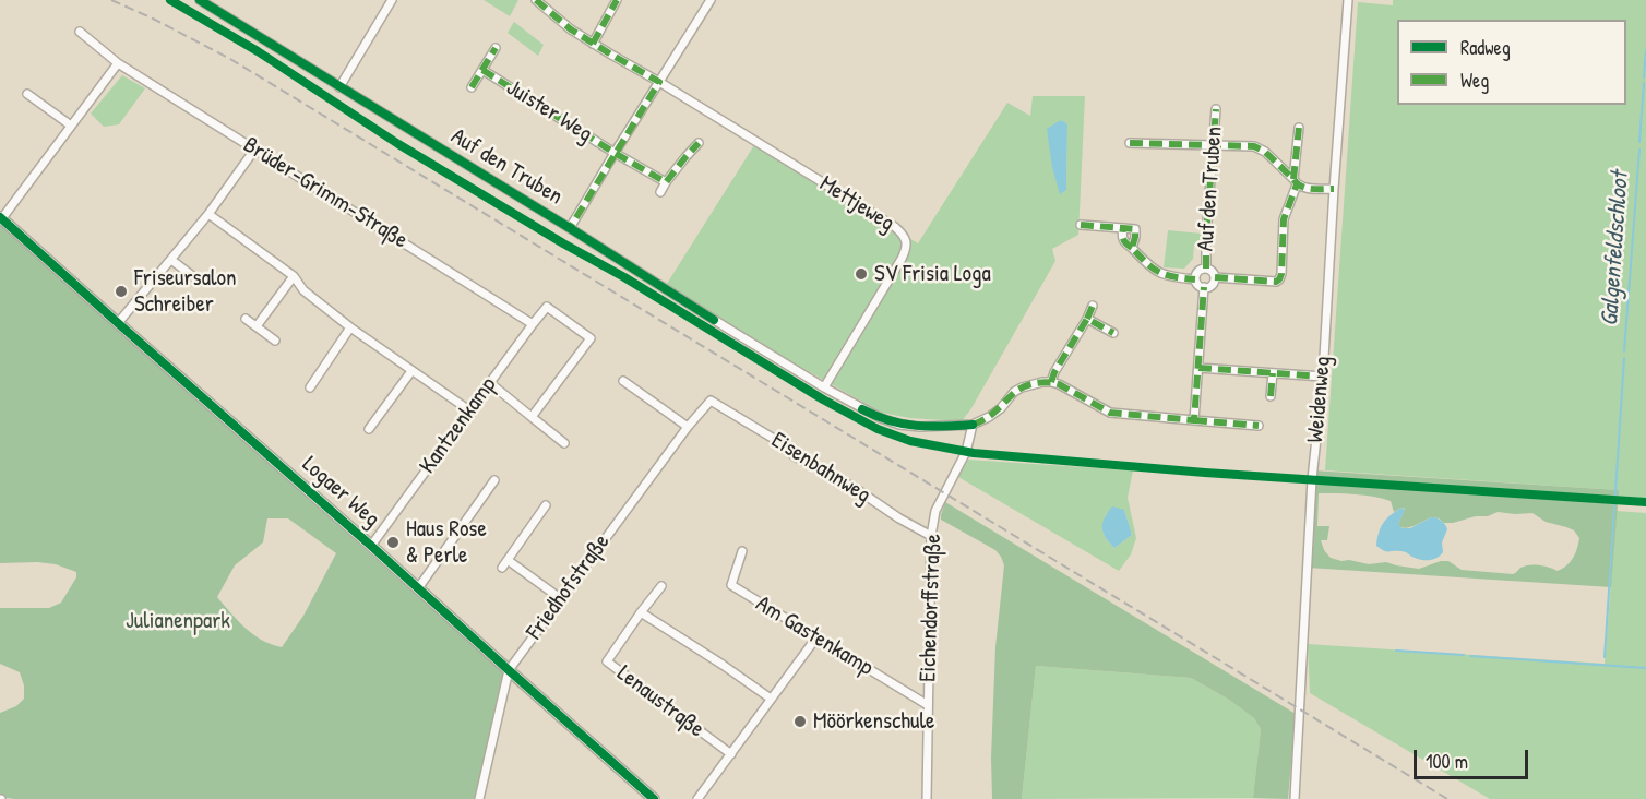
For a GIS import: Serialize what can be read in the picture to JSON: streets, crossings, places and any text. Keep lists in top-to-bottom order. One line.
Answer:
{"streets":{"street":["Juister Weg","Auf den Truben","Brüder-Grimm-Straße","Mettjeweg","Weidenweg","Kantzenkamp","Eisenbahnweg","Logaer Weg","Friedhofstraße","Eichendorffstraße","Am Gastenkamp","Lenaustraße"]},"crossings":[["Auf den Truben","Mettjeweg"],["Auf den Truben","Eichendorffstraße"],["Brüder-Grimm-Straße","Kantzenkamp"],["Kantzenkamp","Logaer Weg"],["Eisenbahnweg","Friedhofstraße"],["Eisenbahnweg","Eichendorffstraße"],["Logaer Weg","Friedhofstraße"],["Eichendorffstraße","Am Gastenkamp"]],"water":["Galgenfeldschloot"],"parks":["Julianenpark"],"places":["SV Frisia Loga","Friseursalon Schreiber","Haus Rose & Perle","Möörkenschule"],"legend":["Radweg","Weg"],"scale_bar":"100 m"}
